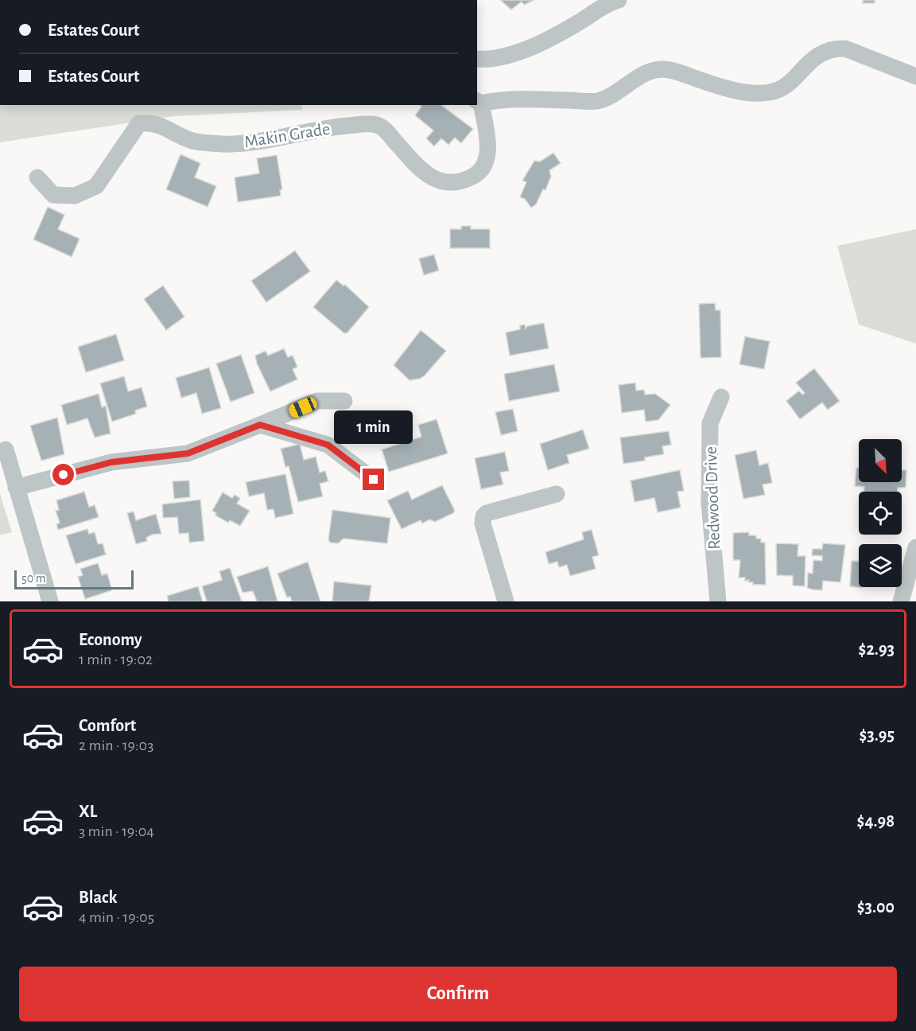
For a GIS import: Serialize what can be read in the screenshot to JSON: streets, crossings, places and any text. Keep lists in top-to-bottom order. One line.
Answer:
{"streets":{"street":["Makin Grade","Redwood Drive"]},"scale_bar":"50 m","north":"bottom right","page":{"banner":["Estates Court","Estates Court"],"bubble":"1 min","scale":"50 m","list":[{"name":"Economy","note":"1 min · 19:02","value":"$2.93"},{"name":"Comfort","note":"2 min · 19:03","value":"$3.95"},{"name":"XL","note":"3 min · 19:04","value":"$4.98"},{"name":"Black","note":"4 min · 19:05","value":"$3.00"}],"buttons":"Confirm"}}
